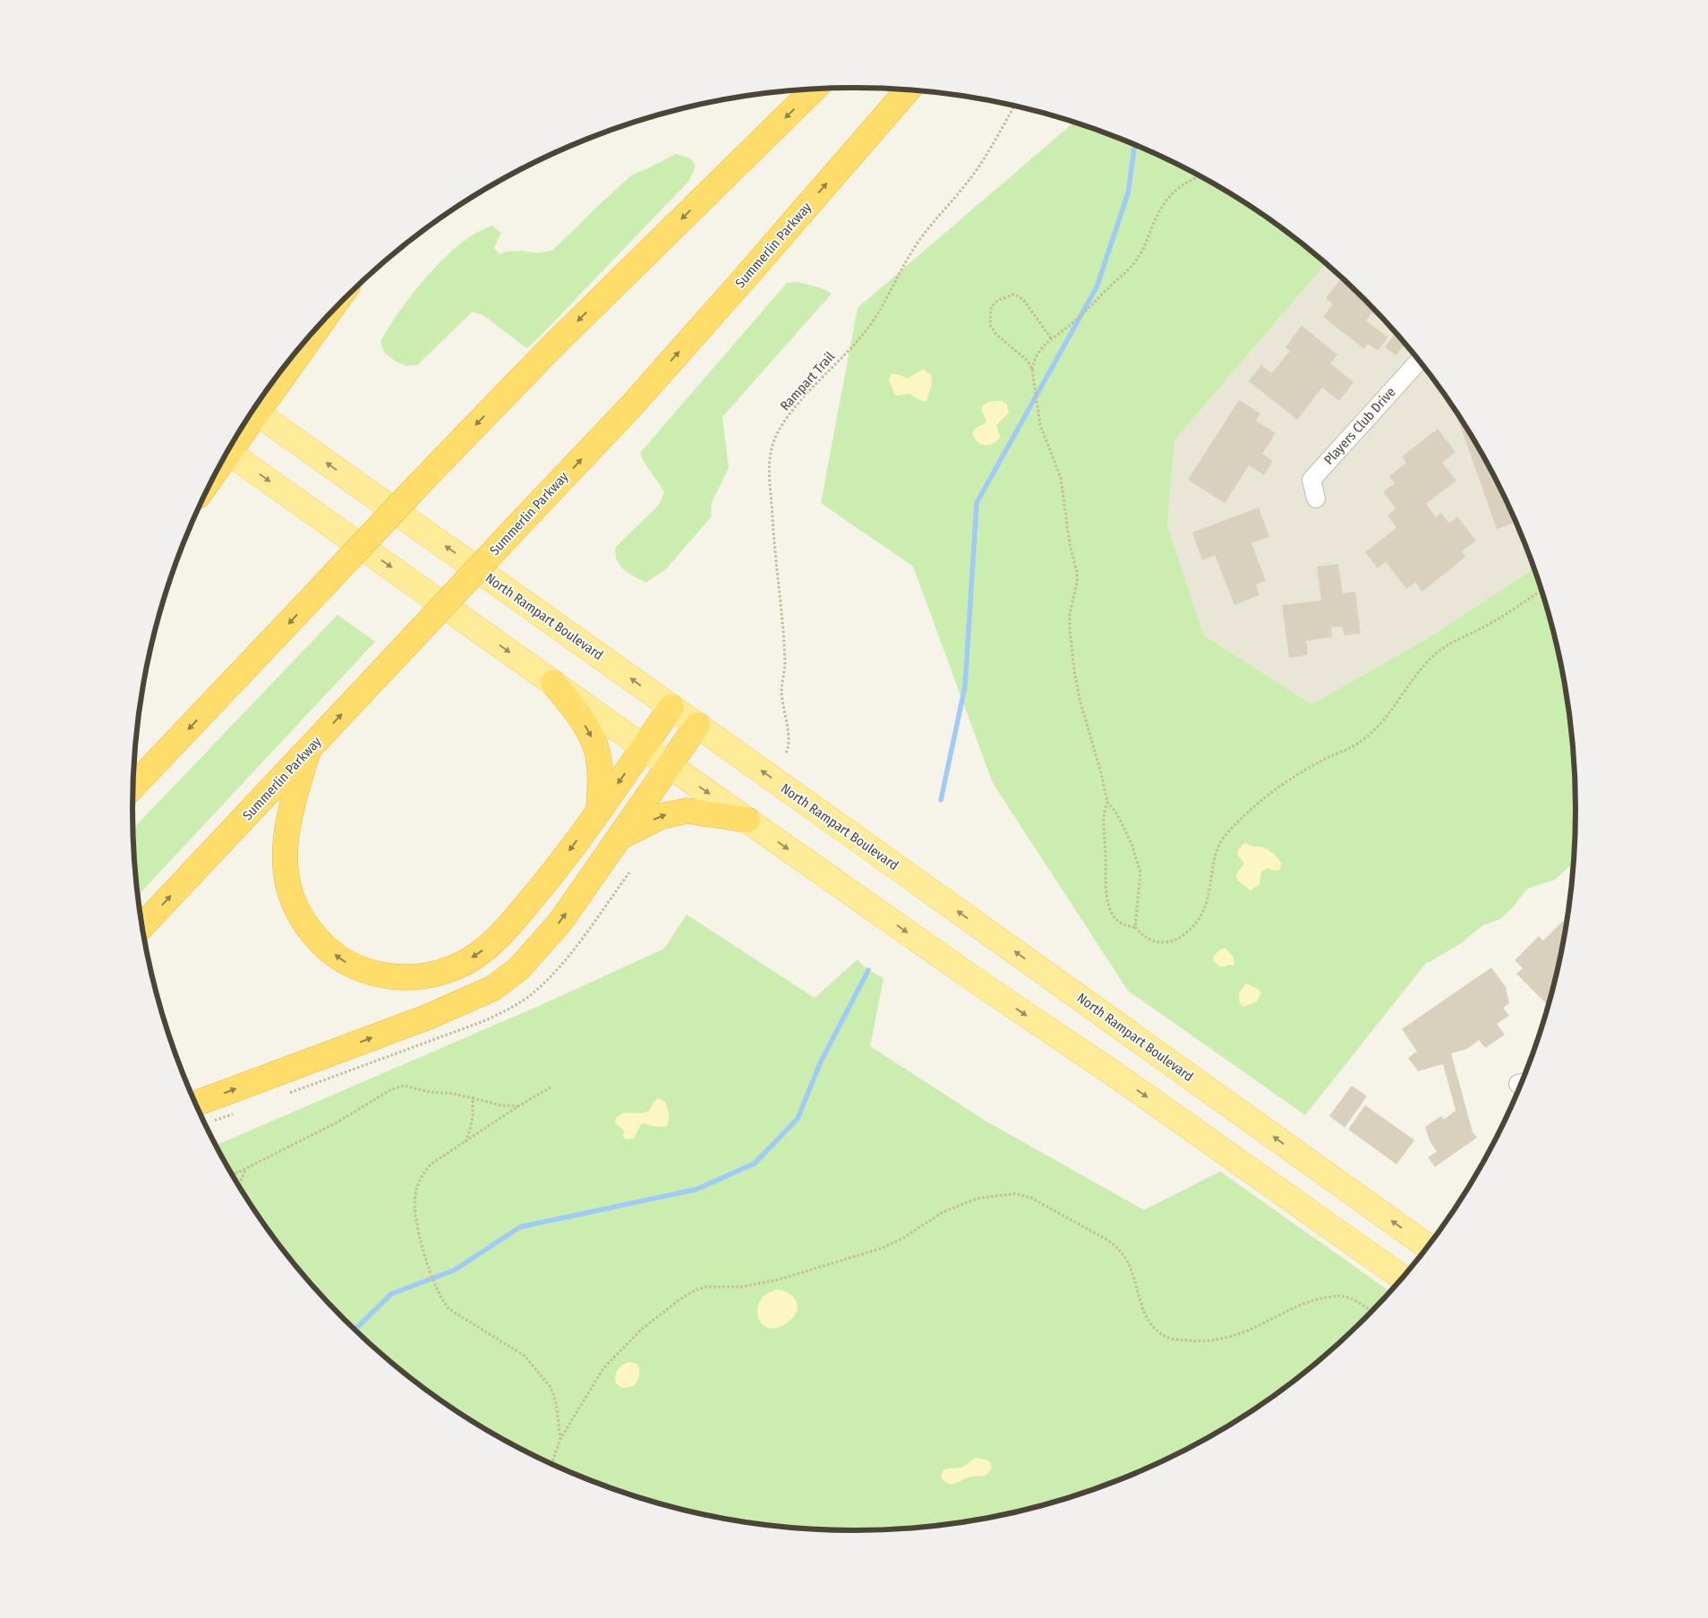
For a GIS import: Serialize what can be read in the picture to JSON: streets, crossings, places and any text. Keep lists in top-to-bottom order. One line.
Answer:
{"streets":{"highway":["Summerlin Parkway"],"main road":["North Rampart Boulevard"],"street":["Players Club Drive"],"path":["Rampart Trail"]}}
